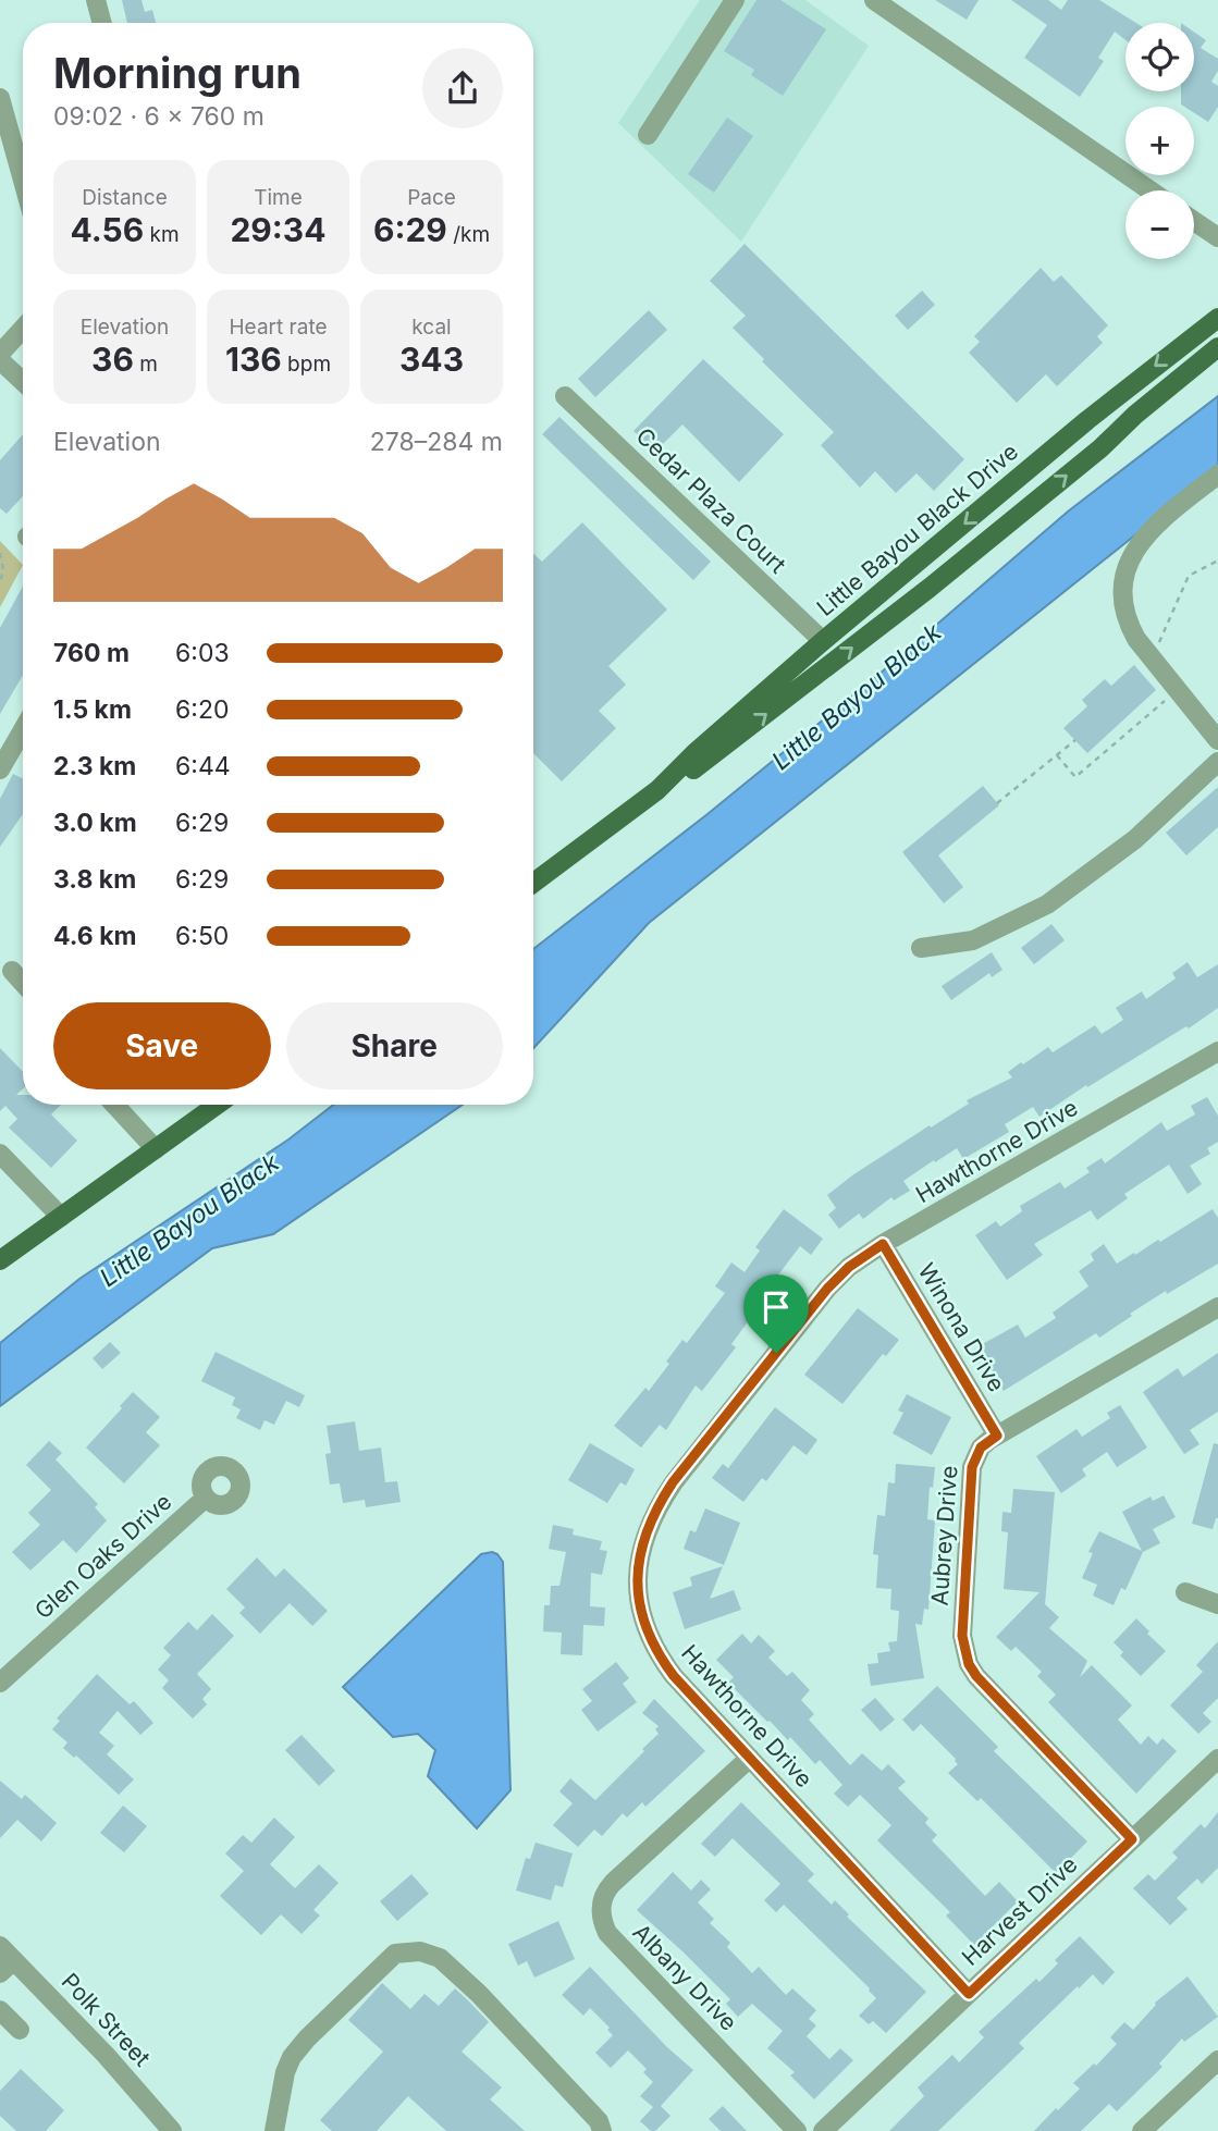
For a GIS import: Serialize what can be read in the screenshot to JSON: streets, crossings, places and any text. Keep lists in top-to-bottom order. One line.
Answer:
{"streets":{"main road":["Little Bayou Black Drive"],"street":["Cedar Plaza Court","Hawthorne Drive","Winona Drive","Aubrey Drive","Glen Oaks Drive","Harvest Drive","Albany Drive","Polk Street"]},"crossings":[["Cedar Plaza Court","Little Bayou Black Drive"],["Hawthorne Drive","Winona Drive"],["Hawthorne Drive","Harvest Drive"],["Hawthorne Drive","Albany Drive"],["Winona Drive","Aubrey Drive"],["Aubrey Drive","Harvest Drive"]],"water":["Little Bayou Black"],"page":{"map_buttons":["+","−"],"heading":["Morning run","09:02 · 6 × 760 m"],"stats":[["Distance","4.56 km"],["Time","29:34"],["Pace","6:29 /km"],["Elevation","36 m"],["Heart rate","136 bpm"],["kcal","343"]],"chart":["Elevation","278–284 m"],"list":[{"name":"760 m","note":"6:03"},{"name":"1.5 km","note":"6:20"},{"name":"2.3 km","note":"6:44"},{"name":"3.0 km","note":"6:29"},{"name":"3.8 km","note":"6:29"},{"name":"4.6 km","note":"6:50"}],"buttons":["Save","Share"]}}
